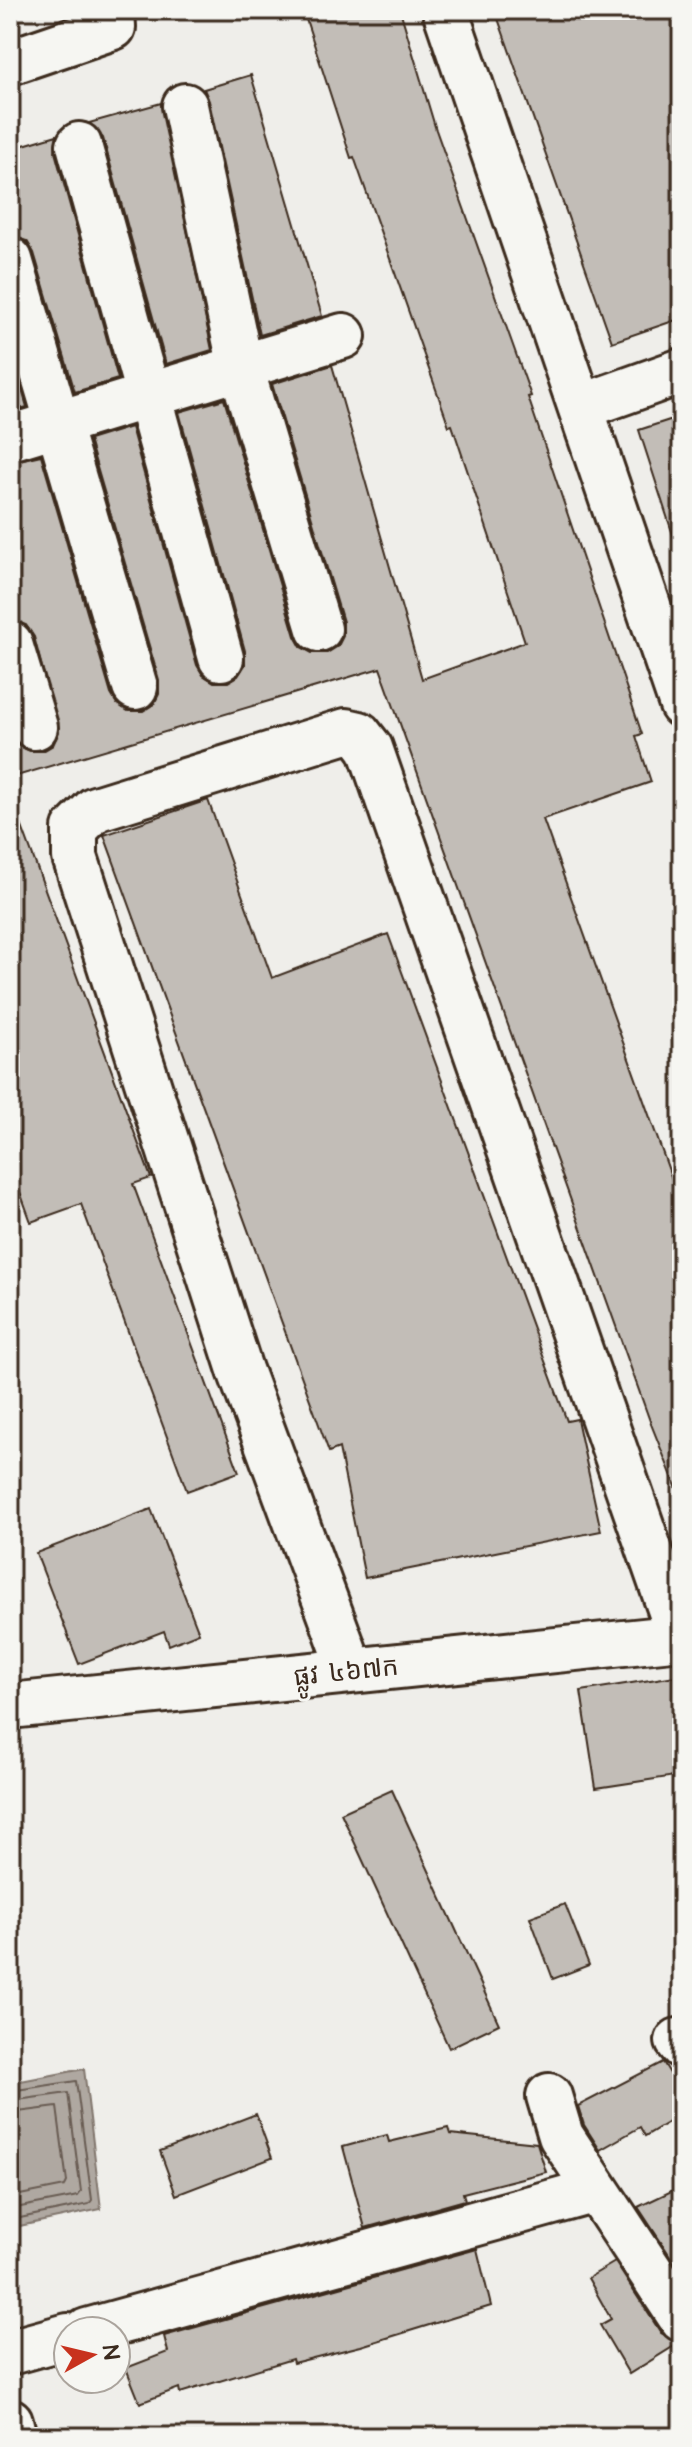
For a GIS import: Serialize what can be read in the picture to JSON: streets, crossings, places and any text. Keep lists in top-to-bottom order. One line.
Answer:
{"streets":{"street":["ផ្លូវ ៤៦៧ក"]},"north":"right"}
